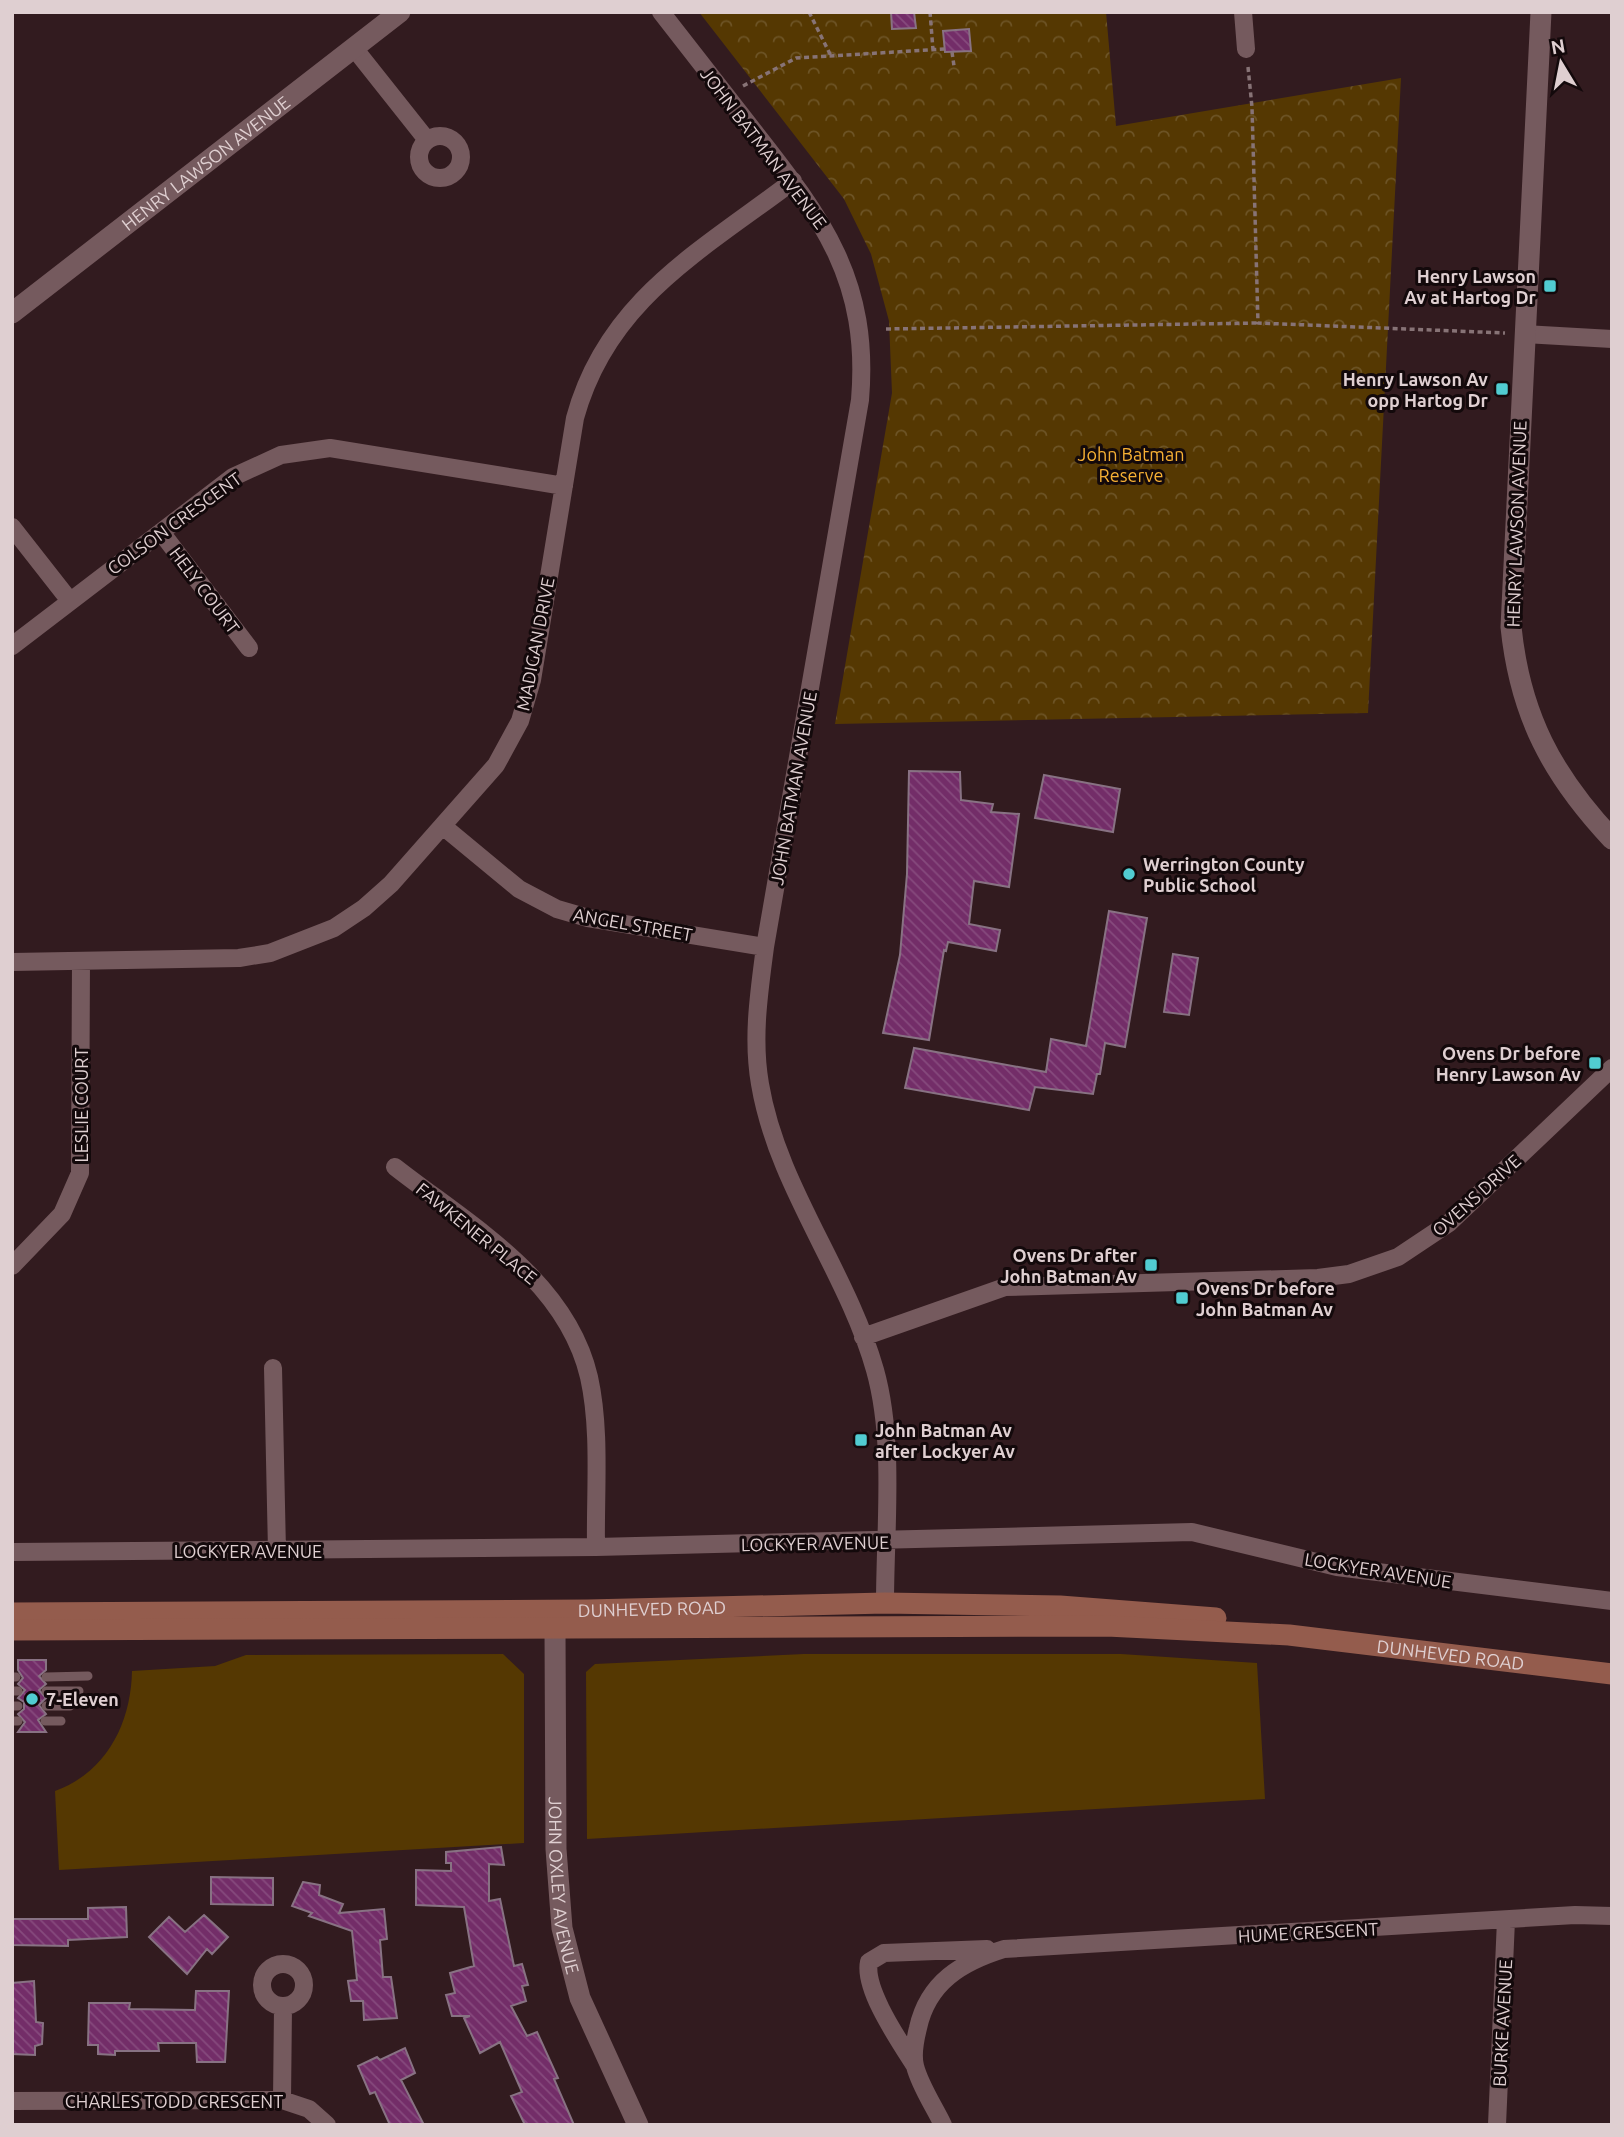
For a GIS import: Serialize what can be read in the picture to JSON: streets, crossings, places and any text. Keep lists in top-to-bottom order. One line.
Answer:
{"streets":{"main road":["DUNHEVED ROAD"],"street":["JOHN BATMAN AVENUE","HENRY LAWSON AVENUE","COLSON CRESCENT","HELY COURT","MADIGAN DRIVE","ANGEL STREET","LESLIE COURT","OVENS DRIVE","FAWKENER PLACE","LOCKYER AVENUE","JOHN OXLEY AVENUE","HUME CRESCENT","BURKE AVENUE","CHARLES TODD CRESCENT"]},"crossings":[["JOHN BATMAN AVENUE","MADIGAN DRIVE"],["JOHN BATMAN AVENUE","ANGEL STREET"],["JOHN BATMAN AVENUE","OVENS DRIVE"],["JOHN BATMAN AVENUE","LOCKYER AVENUE"],["JOHN BATMAN AVENUE","DUNHEVED ROAD"],["COLSON CRESCENT","HELY COURT"],["COLSON CRESCENT","MADIGAN DRIVE"],["MADIGAN DRIVE","ANGEL STREET"],["MADIGAN DRIVE","LESLIE COURT"],["FAWKENER PLACE","LOCKYER AVENUE"],["DUNHEVED ROAD","JOHN OXLEY AVENUE"],["HUME CRESCENT","BURKE AVENUE"]],"parks":["John Batman Reserve"],"places":{"transit":["Henry Lawson Av at Hartog Dr","Henry Lawson Av opp Hartog Dr","Ovens Dr before Henry Lawson Av","Ovens Dr after John Batman Av","Ovens Dr before John Batman Av","John Batman Av after Lockyer Av"],"other":["Werrington County Public School","7-Eleven"]},"north":"top"}
